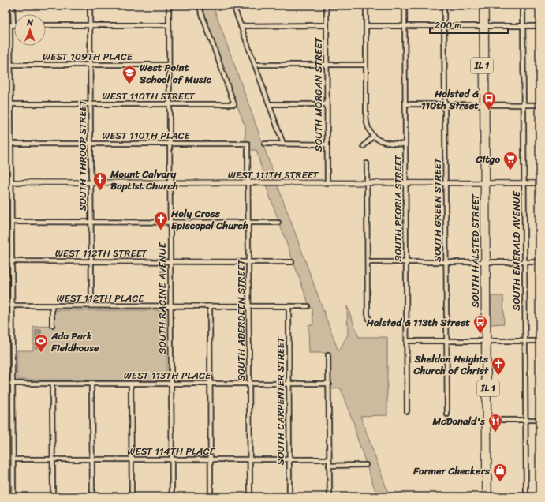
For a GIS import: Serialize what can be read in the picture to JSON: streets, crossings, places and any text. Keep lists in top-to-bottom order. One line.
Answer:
{"streets":{"main road":["IL 1","WEST 111TH STREET","SOUTH HALSTED STREET"],"street":["WEST 109TH PLACE","SOUTH MORGAN STREET","WEST 110TH STREET","WEST 110TH PLACE","SOUTH THROOP STREET","SOUTH PEORIA STREET","SOUTH GREEN STREET","SOUTH EMERALD AVENUE","WEST 112TH STREET","WEST 112TH PLACE","SOUTH RACINE AVENUE","SOUTH ABERDEEN STREET","WEST 113TH PLACE","SOUTH CARPENTER STREET","WEST 114TH PLACE"]},"crossings":[["WEST 109TH PLACE","SOUTH THROOP STREET"],["WEST 109TH PLACE","SOUTH RACINE AVENUE"],["SOUTH MORGAN STREET","WEST 111TH STREET"],["WEST 110TH STREET","SOUTH THROOP STREET"],["WEST 110TH STREET","SOUTH RACINE AVENUE"],["WEST 110TH PLACE","SOUTH THROOP STREET"],["WEST 110TH PLACE","SOUTH RACINE AVENUE"],["WEST 110TH PLACE","SOUTH ABERDEEN STREET"],["SOUTH THROOP STREET","WEST 111TH STREET"],["SOUTH THROOP STREET","WEST 112TH STREET"],["SOUTH THROOP STREET","WEST 112TH PLACE"],["WEST 111TH STREET","SOUTH PEORIA STREET"],["WEST 111TH STREET","SOUTH GREEN STREET"],["WEST 111TH STREET","SOUTH HALSTED STREET"],["WEST 111TH STREET","SOUTH EMERALD AVENUE"],["WEST 111TH STREET","SOUTH RACINE AVENUE"],["WEST 111TH STREET","SOUTH ABERDEEN STREET"],["WEST 112TH STREET","SOUTH RACINE AVENUE"],["WEST 112TH STREET","SOUTH ABERDEEN STREET"],["WEST 112TH PLACE","SOUTH RACINE AVENUE"],["WEST 112TH PLACE","SOUTH ABERDEEN STREET"],["WEST 112TH PLACE","SOUTH CARPENTER STREET"],["SOUTH RACINE AVENUE","WEST 113TH PLACE"],["SOUTH RACINE AVENUE","WEST 114TH PLACE"],["SOUTH ABERDEEN STREET","WEST 113TH PLACE"],["SOUTH ABERDEEN STREET","WEST 114TH PLACE"],["WEST 113TH PLACE","SOUTH CARPENTER STREET"],["SOUTH CARPENTER STREET","WEST 114TH PLACE"]],"places":{"school or university":["West Point School of Music"],"bus stop":["Halsted & 110th Street","Halsted & 113th Street"],"supermarket":["Citgo"],"church":["Mount Calvary Baptist Church","Holy Cross Episcopal Church","Sheldon Heights Church of Christ"],"sports":["Ada Park Fieldhouse"],"restaurant":["McDonald's"],"shop":["Former Checkers"]},"scale_bar":"200 m","north":"top"}
